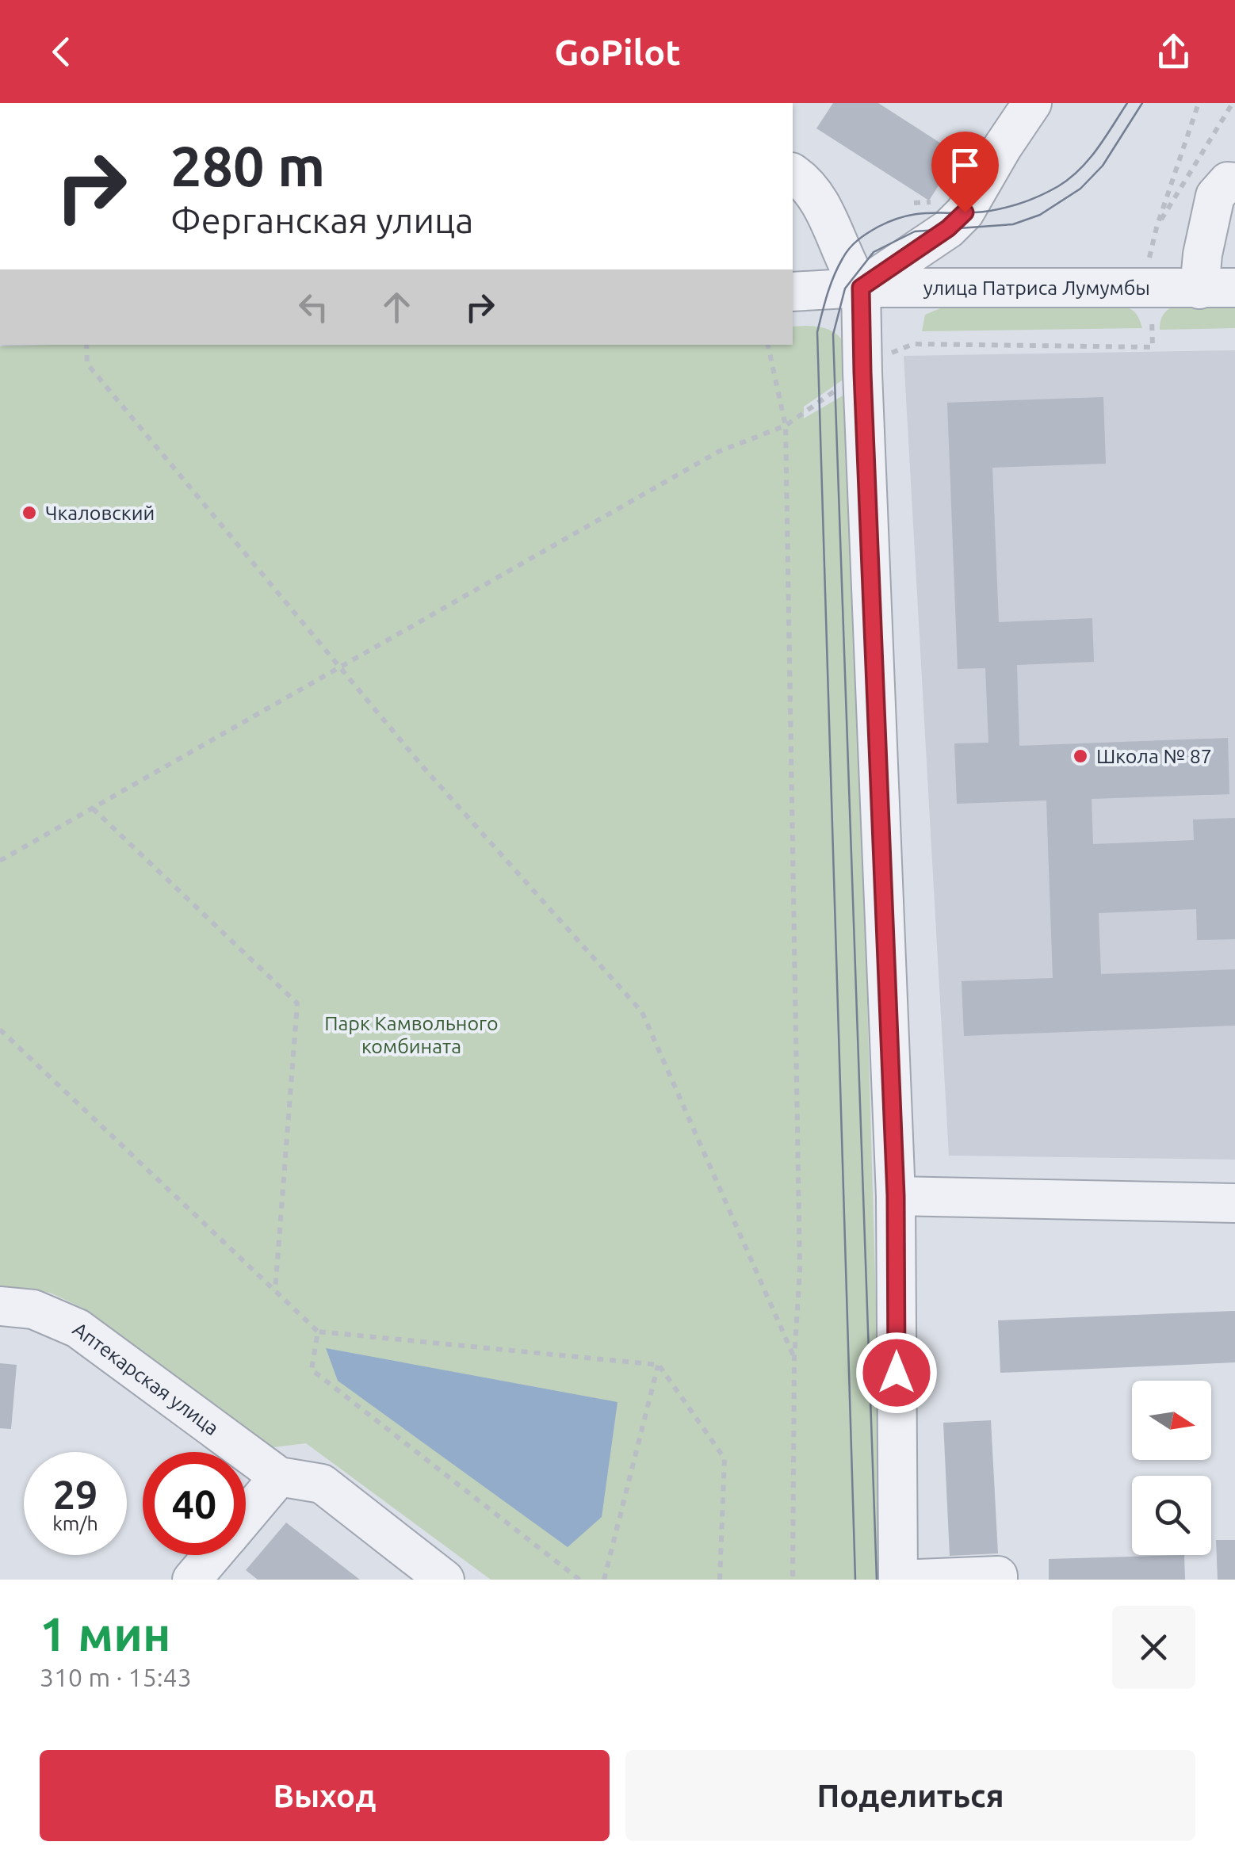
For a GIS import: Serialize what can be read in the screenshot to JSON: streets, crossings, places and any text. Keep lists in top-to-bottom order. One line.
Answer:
{"streets":{"street":["улица Патриса Лумумбы","Аптекарская улица"]},"parks":["Парк Камвольного комбината"],"places":["Чкаловский","Школа № 87"],"north":"right","page":{"header":"GoPilot","turn":["280 m","Ферганская улица"],"speed":"29 km/h","limit":"40","heading":["1 мин","310 m · 15:43"],"buttons":["Выход","Поделиться"]}}
